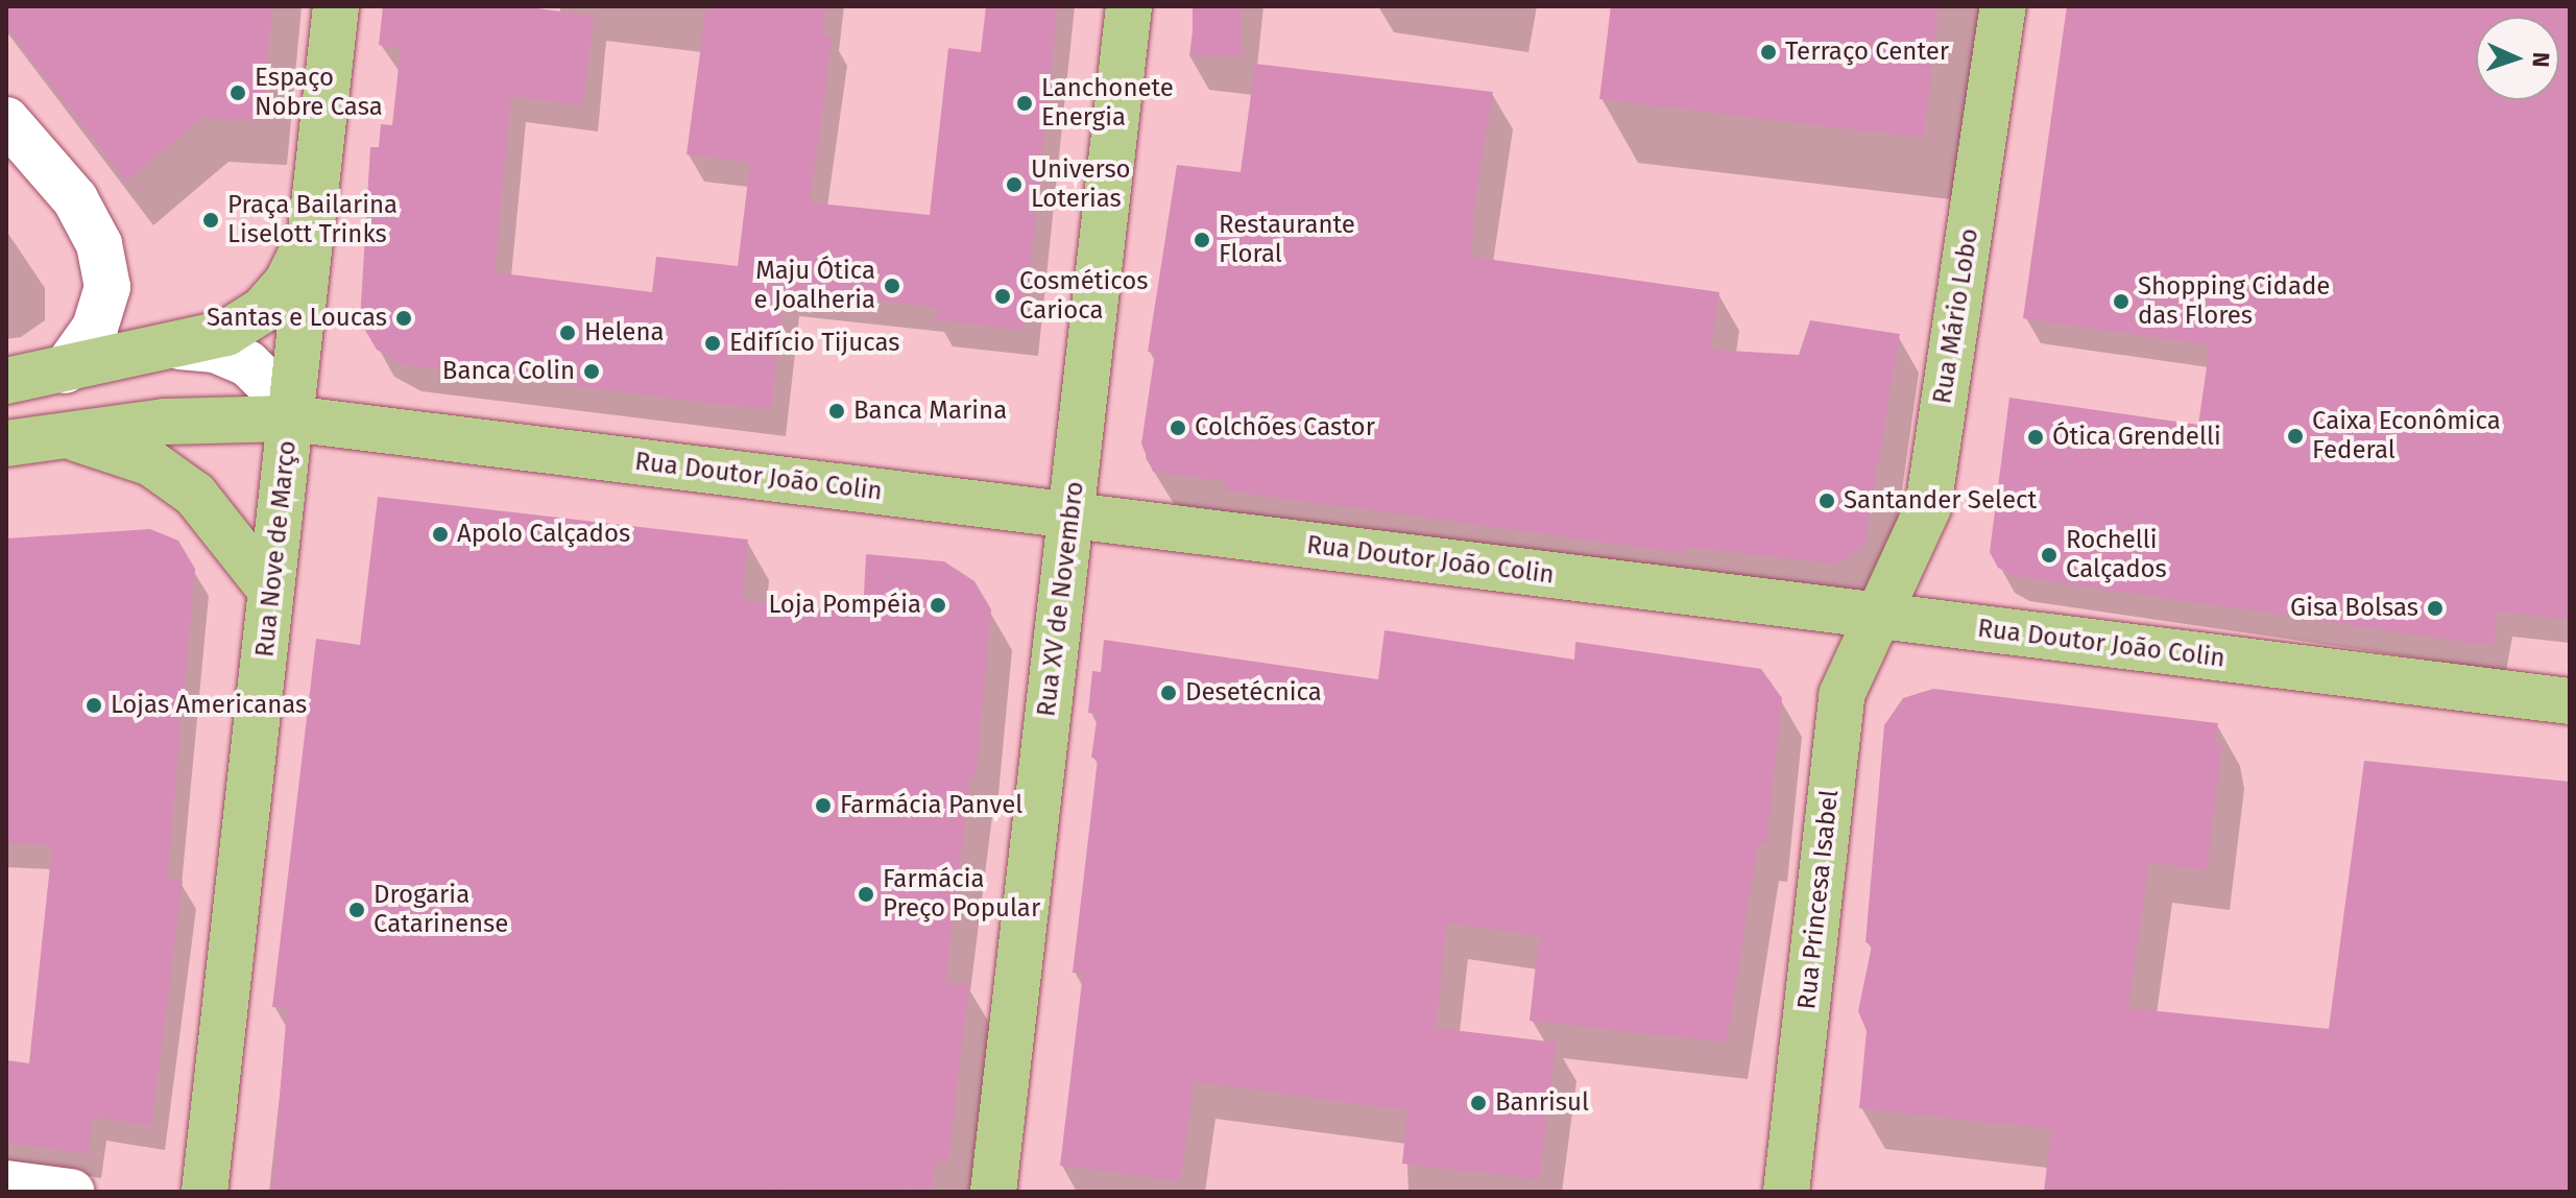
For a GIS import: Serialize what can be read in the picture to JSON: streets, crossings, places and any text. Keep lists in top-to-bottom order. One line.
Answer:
{"streets":{"main road":["Rua Mário Lobo","Rua Doutor João Colin","Rua Nove de Março","Rua XV de Novembro","Rua Princesa Isabel"]},"crossings":[["Rua Mário Lobo","Rua Doutor João Colin"],["Rua Mário Lobo","Rua Princesa Isabel"],["Rua Doutor João Colin","Rua Nove de Março"],["Rua Doutor João Colin","Rua XV de Novembro"],["Rua Doutor João Colin","Rua Princesa Isabel"]],"places":["Terraço Center","Espaço Nobre Casa","Lanchonete Energia","Universo Loterias","Praça Bailarina Liselott Trinks","Restaurante Floral","Maju Ótica e Joalheria","Cosméticos Carioca","Shopping Cidade das Flores","Santas e Loucas","Helena","Edifício Tijucas","Banca Colin","Banca Marina","Colchões Castor","Caixa Econômica Federal","Ótica Grendelli","Santander Select","Apolo Calçados","Rochelli Calçados","Loja Pompéia","Gisa Bolsas","Desetécnica","Lojas Americanas","Farmácia Panvel","Farmácia Preço Popular","Drogaria Catarinense","Banrisul"],"north":"right"}
